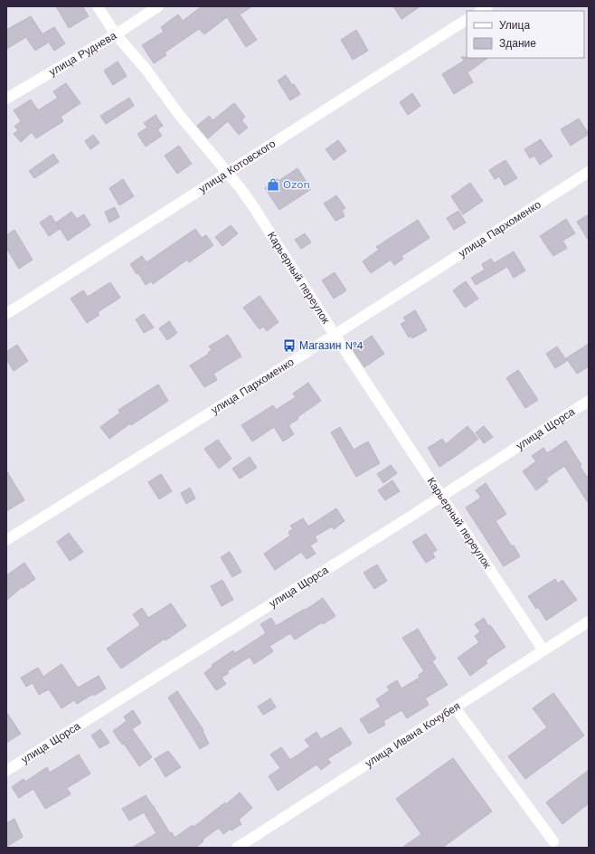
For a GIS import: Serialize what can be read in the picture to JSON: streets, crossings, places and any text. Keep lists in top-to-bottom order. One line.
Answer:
{"streets":{"street":["улица Руднева","улица Котовского","улица Пархоменко","Карьерный переулок","улица Щорса","улица Ивана Кочубея"]},"crossings":[["улица Руднева","Карьерный переулок"],["улица Котовского","Карьерный переулок"],["улица Пархоменко","Карьерный переулок"],["Карьерный переулок","улица Щорса"],["Карьерный переулок","улица Ивана Кочубея"]],"places":{"shop":["Ozon"],"bus stop":["Магазин №4"]},"legend":["Улица","Здание"]}
